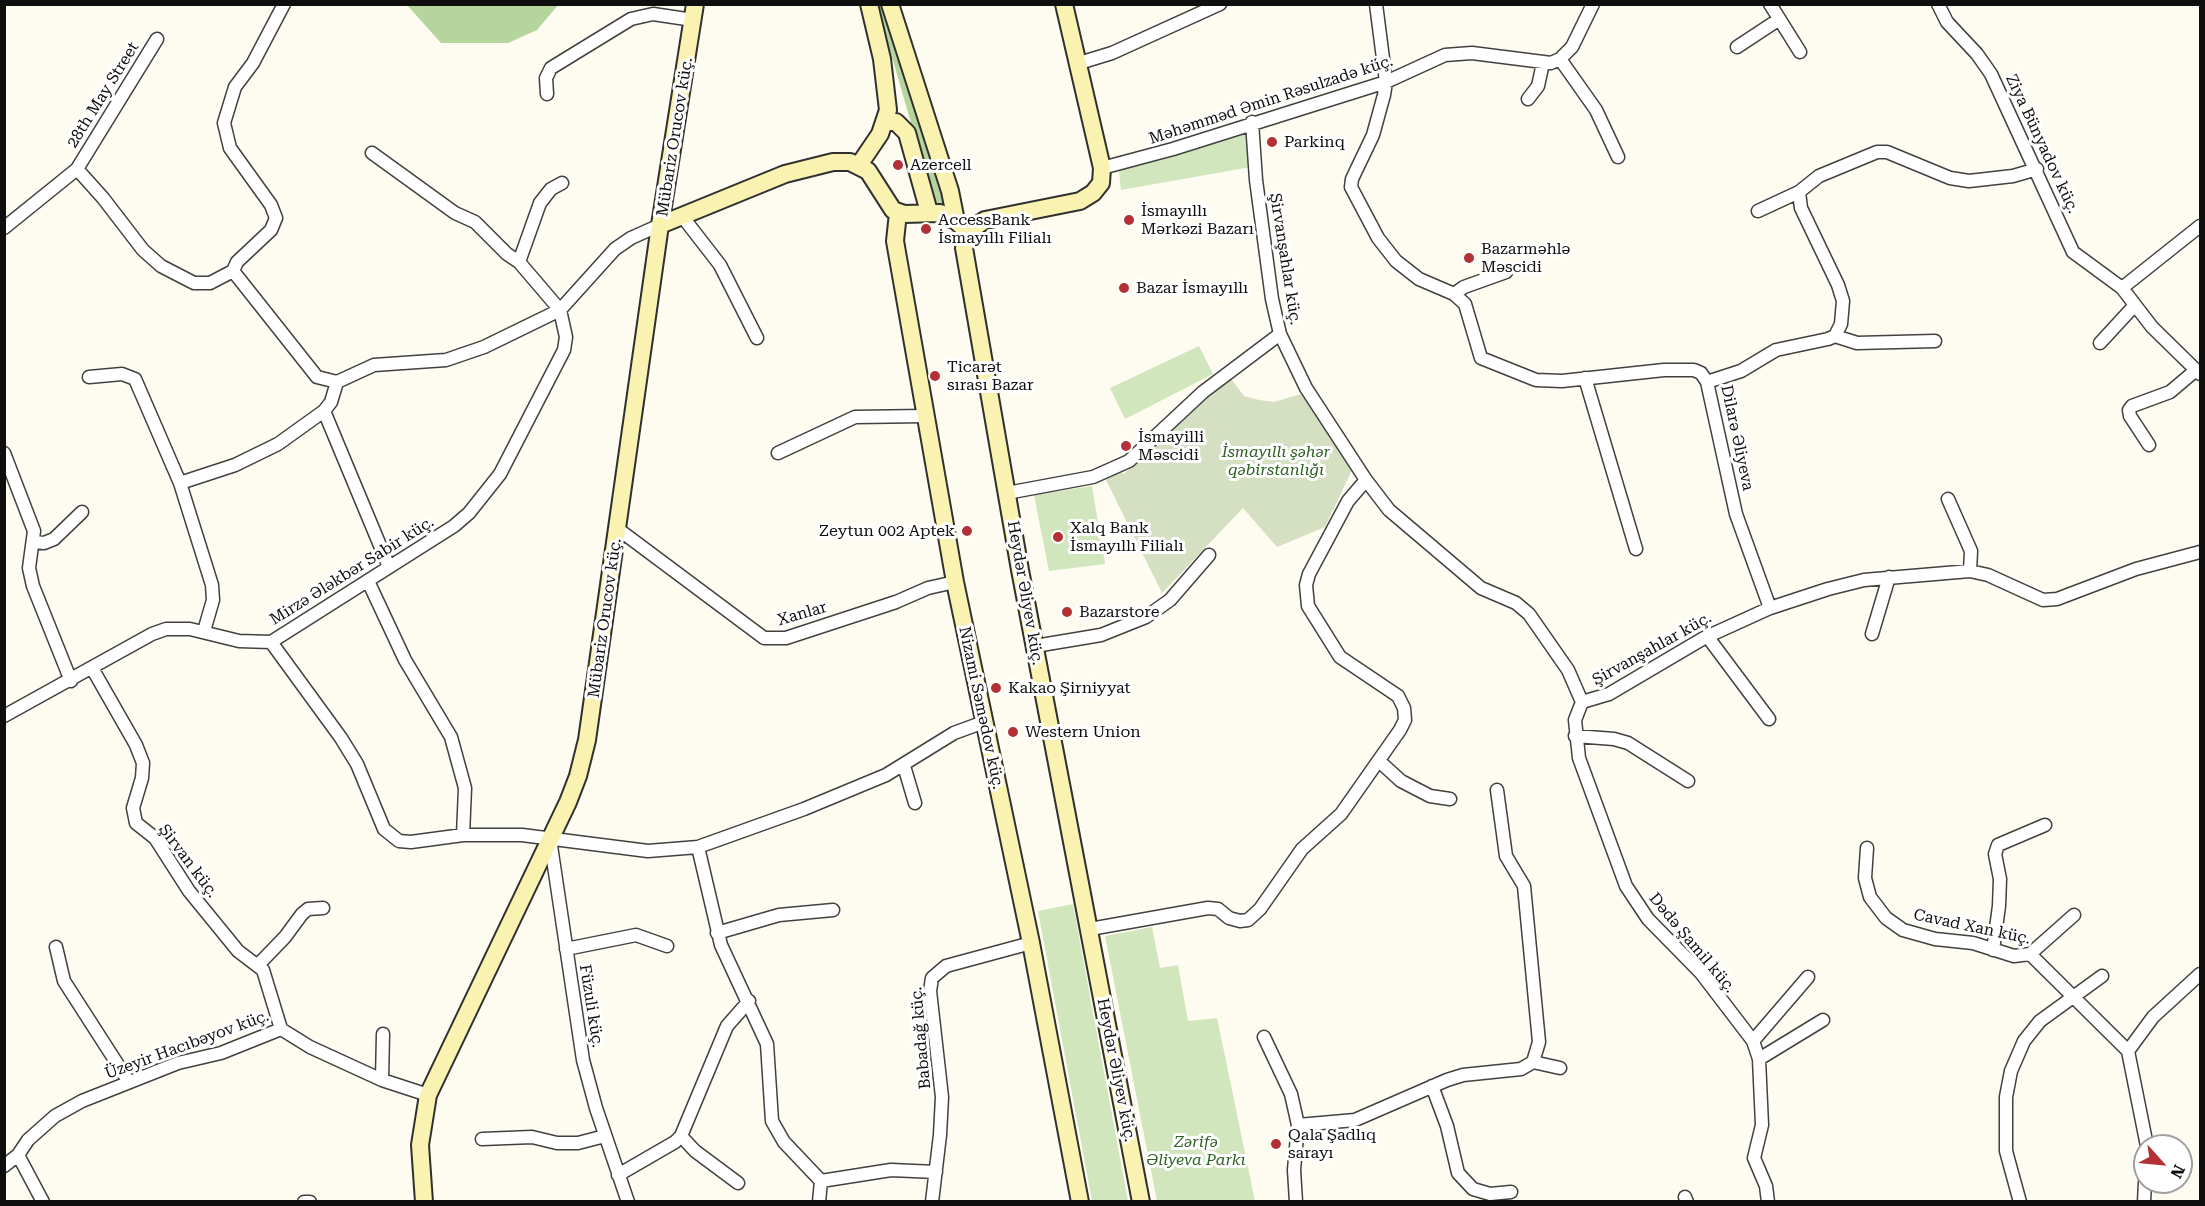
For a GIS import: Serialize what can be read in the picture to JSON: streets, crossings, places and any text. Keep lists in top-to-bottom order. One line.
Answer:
{"streets":{"street":["28th May Street","Məhəmməd Əmin Rəsulzadə küç.","Mübariz Orucov küç.","Ziya Bünyadov küç.","Şirvanşahlar küç.","Dilarə Əliyeva","Mirzə Ələkbər Sabir küç.","Heydər Əliyev küç.","Xanlar","Nizami Səmədov küç.","Şirvan küç.","Cavad Xan küç.","Dədə Şamil küç.","Füzuli küç.","Babadağ küç.","Üzeyir Hacıbəyov küç."]},"crossings":[["Məhəmməd Əmin Rəsulzadə küç.","Şirvanşahlar küç."],["Mübariz Orucov küç.","Xanlar"],["Mübariz Orucov küç.","Füzuli küç."],["Mübariz Orucov küç.","Üzeyir Hacıbəyov küç."],["Şirvanşahlar küç.","Dilarə Əliyeva"],["Şirvanşahlar küç.","Dədə Şamil küç."],["Mirzə Ələkbər Sabir küç.","Şirvan küç."],["Xanlar","Nizami Səmədov küç."],["Nizami Səmədov küç.","Babadağ küç."],["Şirvan küç.","Üzeyir Hacıbəyov küç."]],"parks":["İsmayıllı şəhər qəbirstanlığı","Zərifə Əliyeva Parkı"],"places":["Parkinq","Azercell","İsmayıllı Mərkəzi Bazarı","AccessBank İsmayıllı Filialı","Bazarməhlə Məscidi","Bazar İsmayıllı","Ticarət sırası Bazar","İsmayilli Məscidi","Zeytun 002 Aptek","Xalq Bank İsmayıllı Filialı","Bazarstore","Kakao Şirniyyat","Western Union","Qala Şadlıq sarayı"],"north":"bottom right"}
